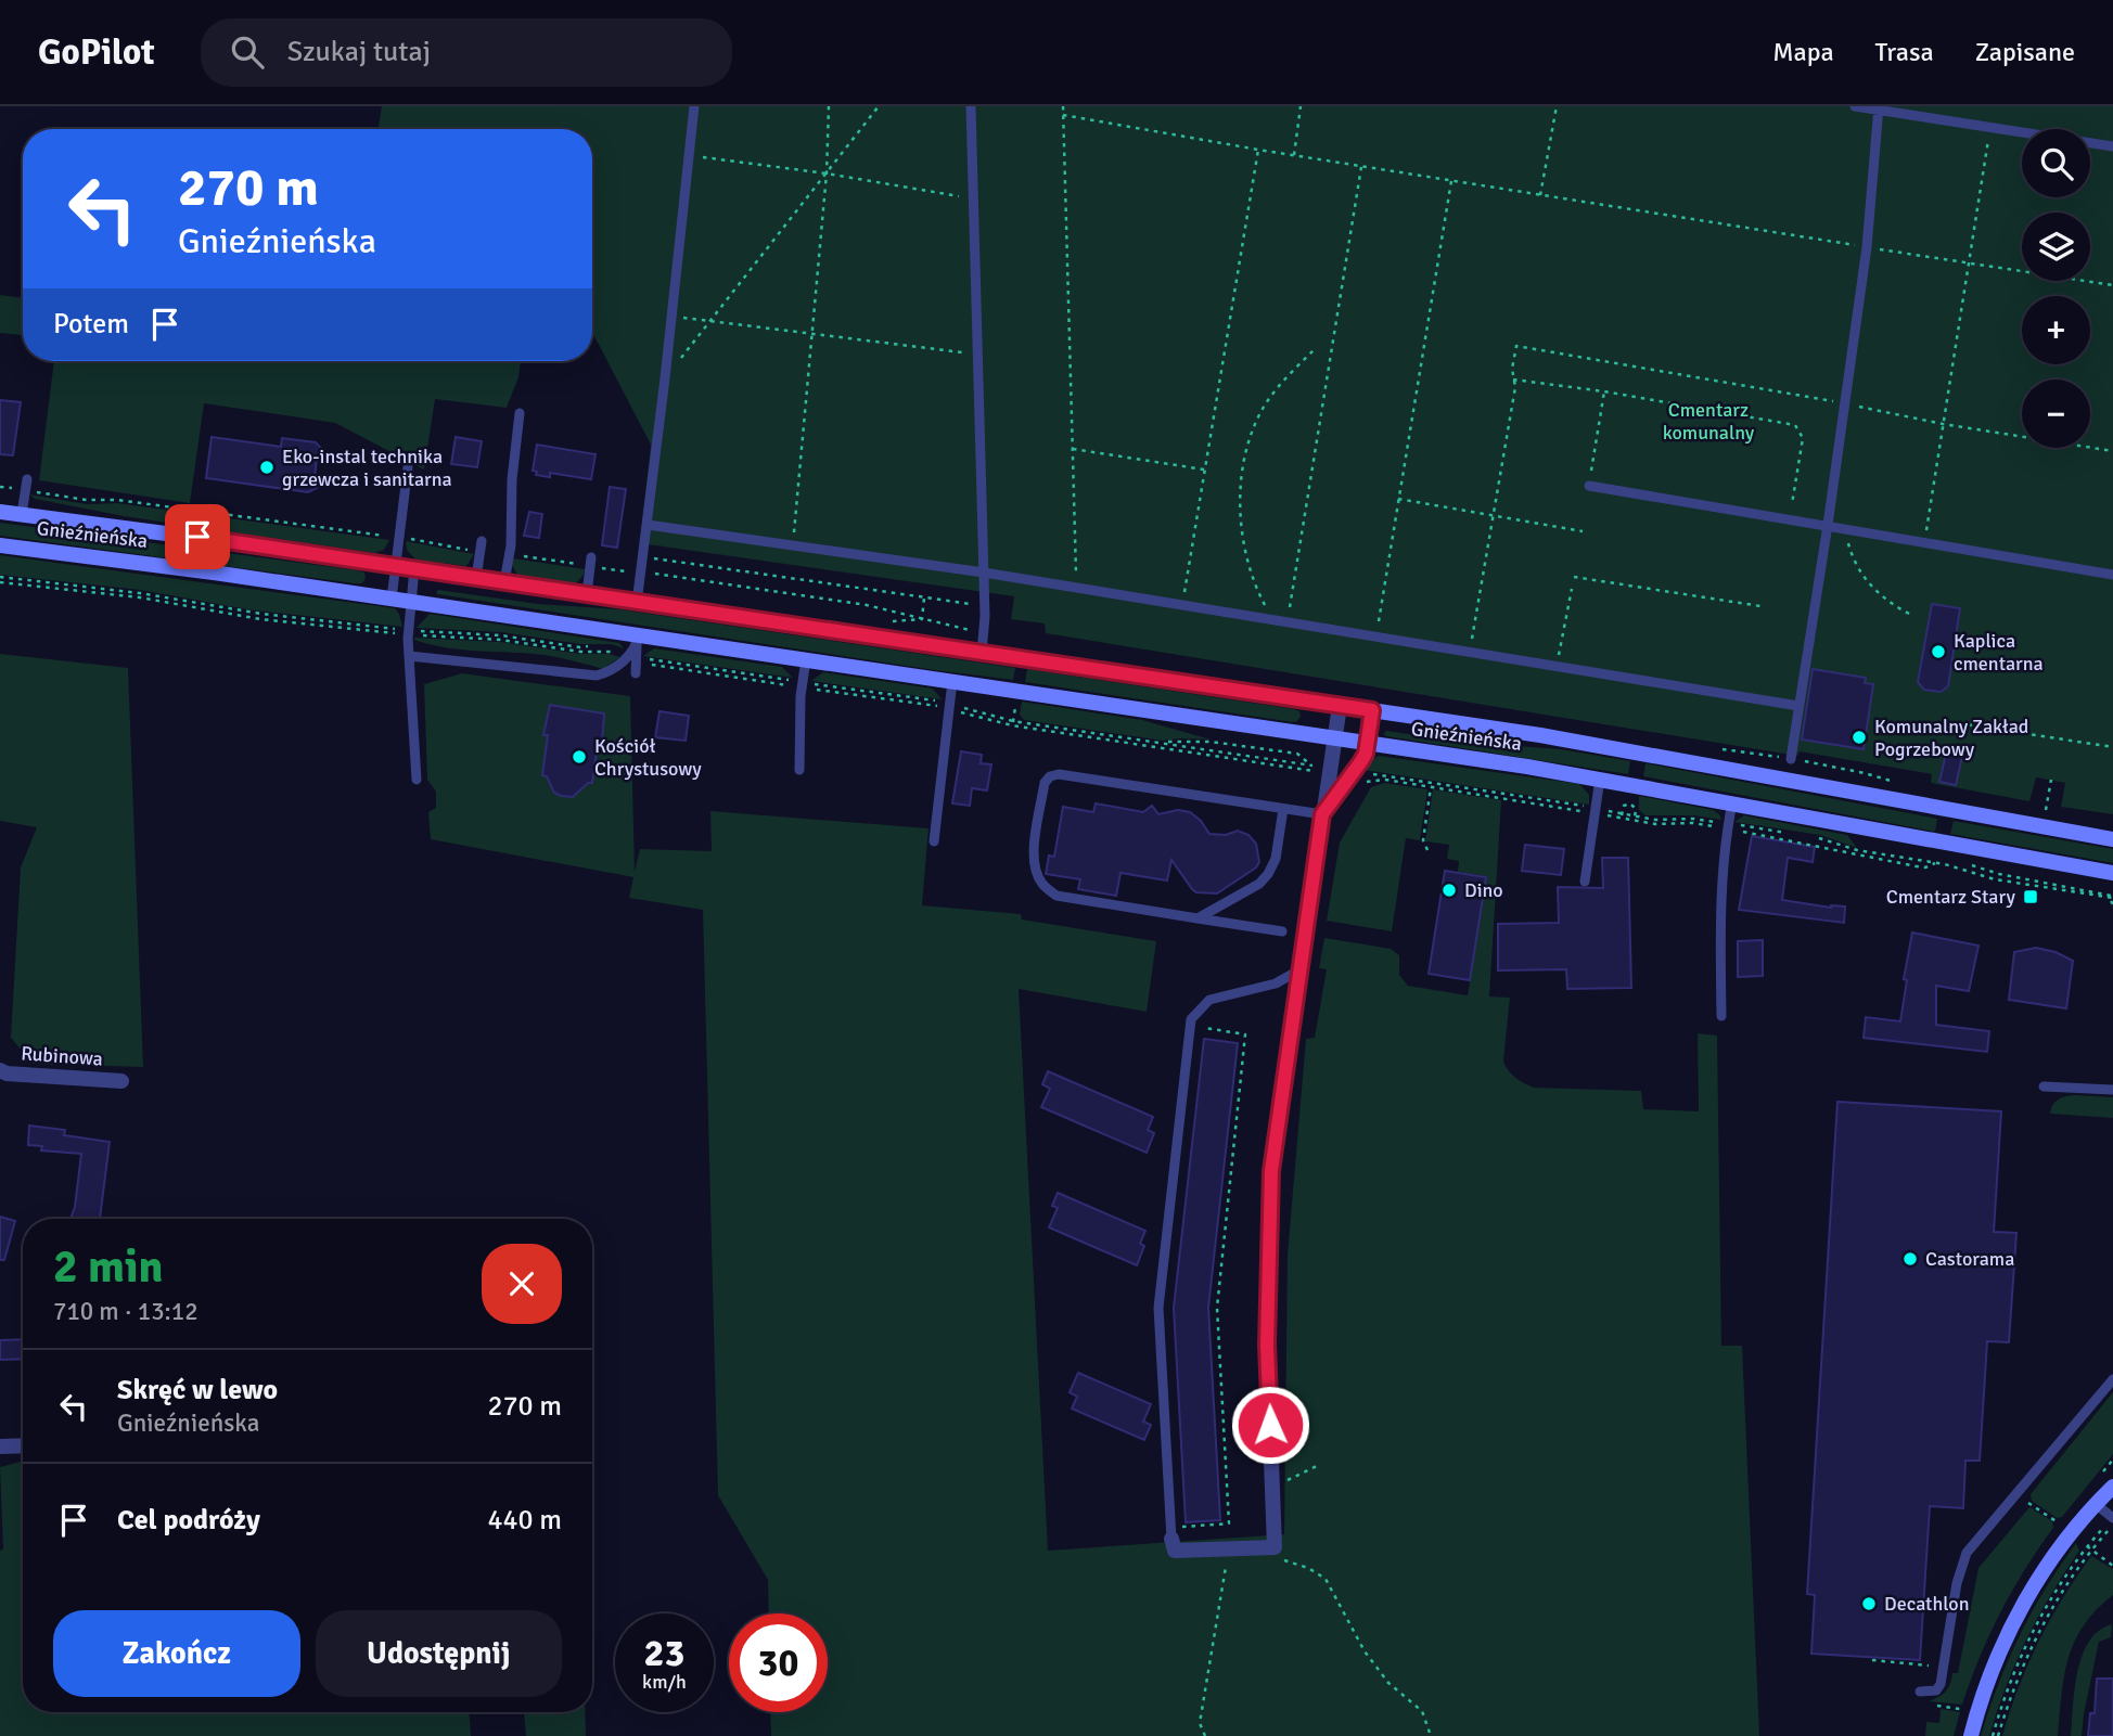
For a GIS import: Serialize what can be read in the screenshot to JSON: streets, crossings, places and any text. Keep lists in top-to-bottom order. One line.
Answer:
{"streets":{"main road":["Gnieźnieńska"],"street":["Rubinowa"]},"parks":["Cmentarz komunalny"],"places":{"other":["Eko-instal technika grzewcza i sanitarna","Kaplica cmentarna","Komunalny Zakład Pogrzebowy","Kościół Chrystusowy","Dino","Castorama","Decathlon"],"transit":["Cmentarz Stary"]},"page":{"header":"GoPilot","search":"Szukaj tutaj","nav":["Mapa","Trasa","Zapisane"],"map_buttons":["+","−"],"turn":["270 m","Gnieźnieńska"],"then":"Potem","heading":["2 min","710 m · 13:12"],"list":[{"name":"Skręć w lewo","note":"Gnieźnieńska","value":"270 m"},{"name":"Cel podróży","value":"440 m"}],"buttons":["Zakończ","Udostępnij"],"speed":"23 km/h","limit":"30"}}
